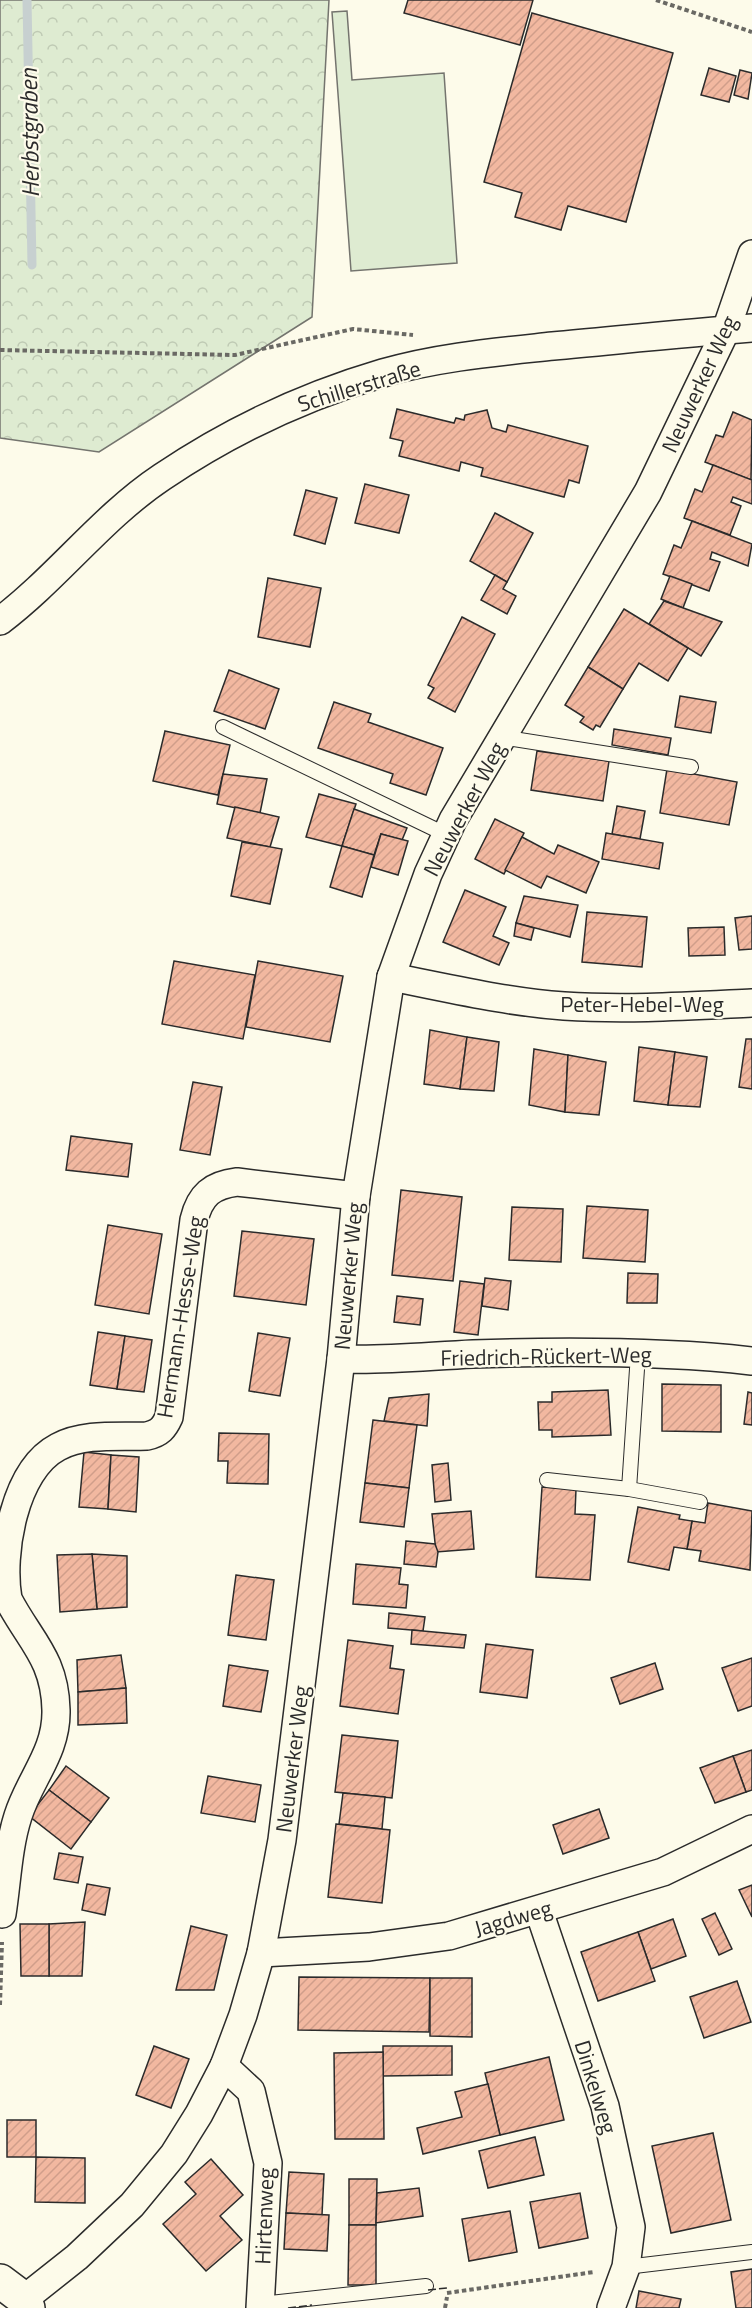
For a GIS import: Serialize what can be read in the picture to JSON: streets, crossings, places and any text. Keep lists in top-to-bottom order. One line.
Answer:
{"streets":{"street":["Neuwerker Weg","Schillerstraße","Peter-Hebel-Weg","Hermann-Hesse-Weg","Friedrich-Rückert-Weg","Jagdweg","Dinkelweg","Hirtenweg"]},"crossings":[["Neuwerker Weg","Schillerstraße"],["Neuwerker Weg","Peter-Hebel-Weg"],["Neuwerker Weg","Hermann-Hesse-Weg"],["Neuwerker Weg","Friedrich-Rückert-Weg"],["Neuwerker Weg","Jagdweg"],["Neuwerker Weg","Hirtenweg"],["Jagdweg","Dinkelweg"]],"water":["Herbstgraben"]}
